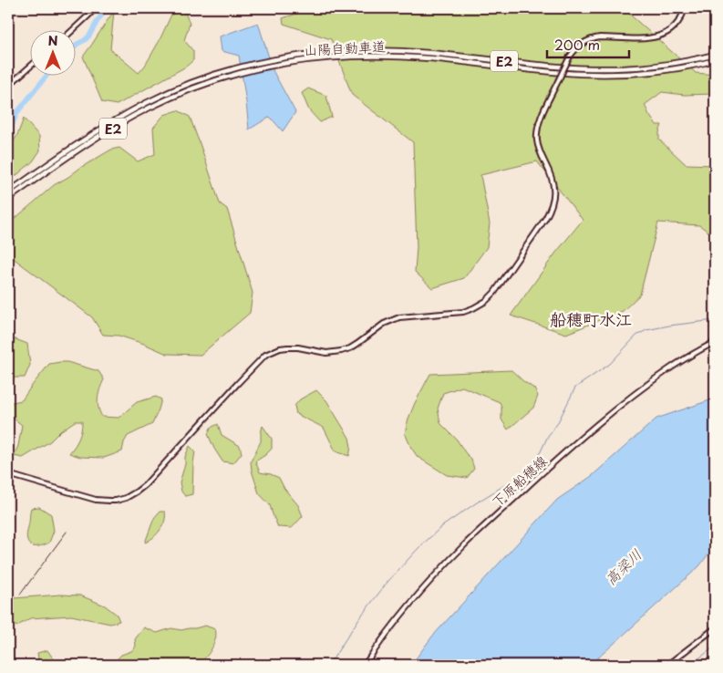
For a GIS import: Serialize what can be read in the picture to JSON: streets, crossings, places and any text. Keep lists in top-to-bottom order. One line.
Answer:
{"streets":{"highway":["山陽自動車道","E2"],"street":["下原船穂線"]},"districts":["船穂町水江"],"water":["高梁川"],"scale_bar":"200 m","north":"top"}
